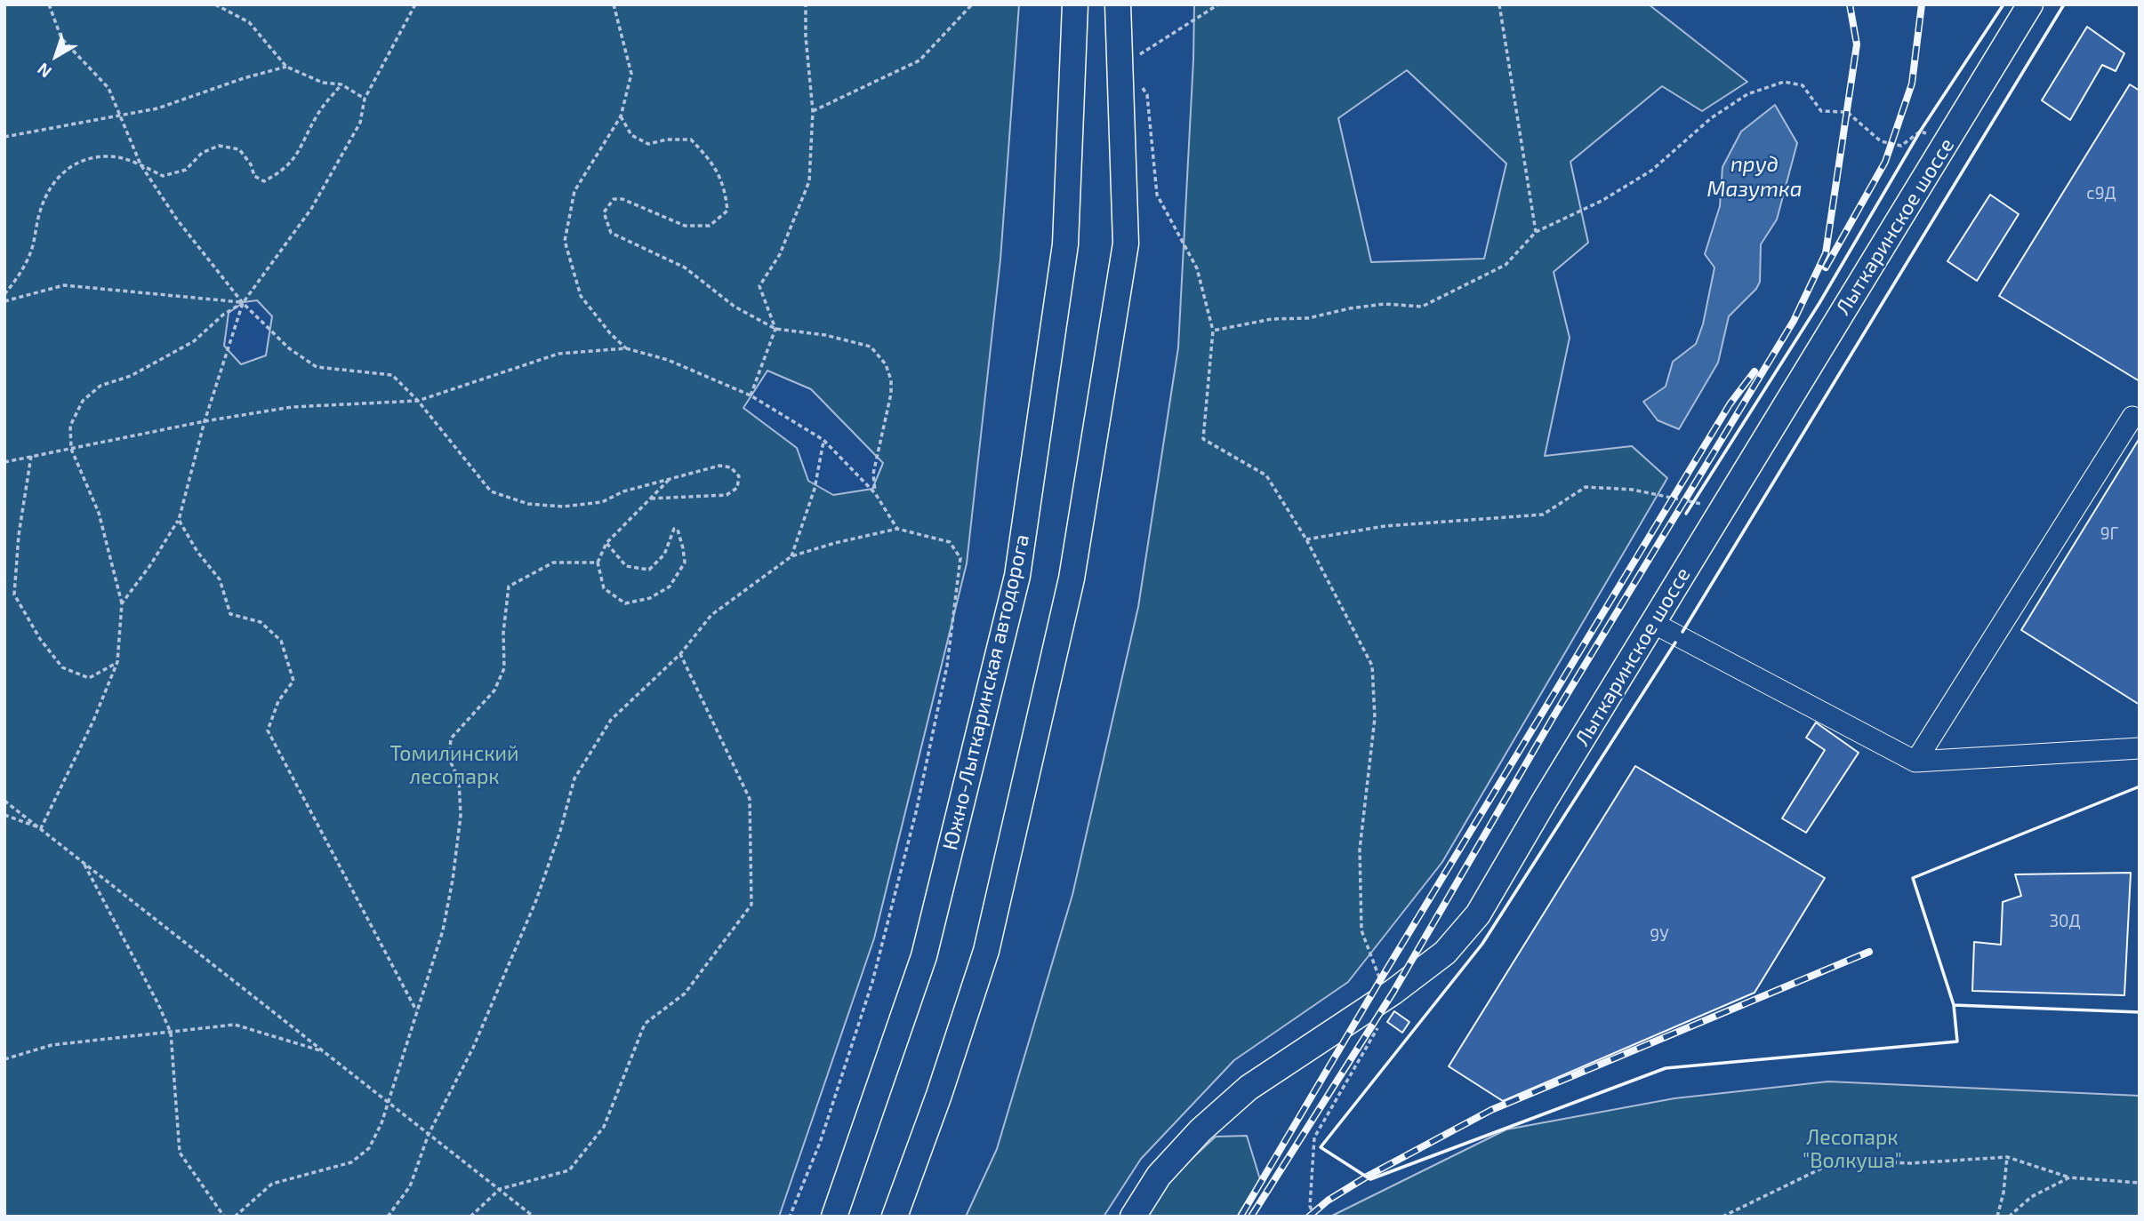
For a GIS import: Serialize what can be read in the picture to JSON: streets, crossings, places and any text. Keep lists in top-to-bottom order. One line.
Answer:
{"streets":{"main road":["Лыткаринское шоссе","Южно-Лыткаринская автодорога"]},"water":["пруд Мазутка"],"parks":["Томилинский лесопарк","Лесопарк \"Волкуша\""],"house_numbers":["с9Д","9Г","30Д","9У"],"north":"bottom left"}
